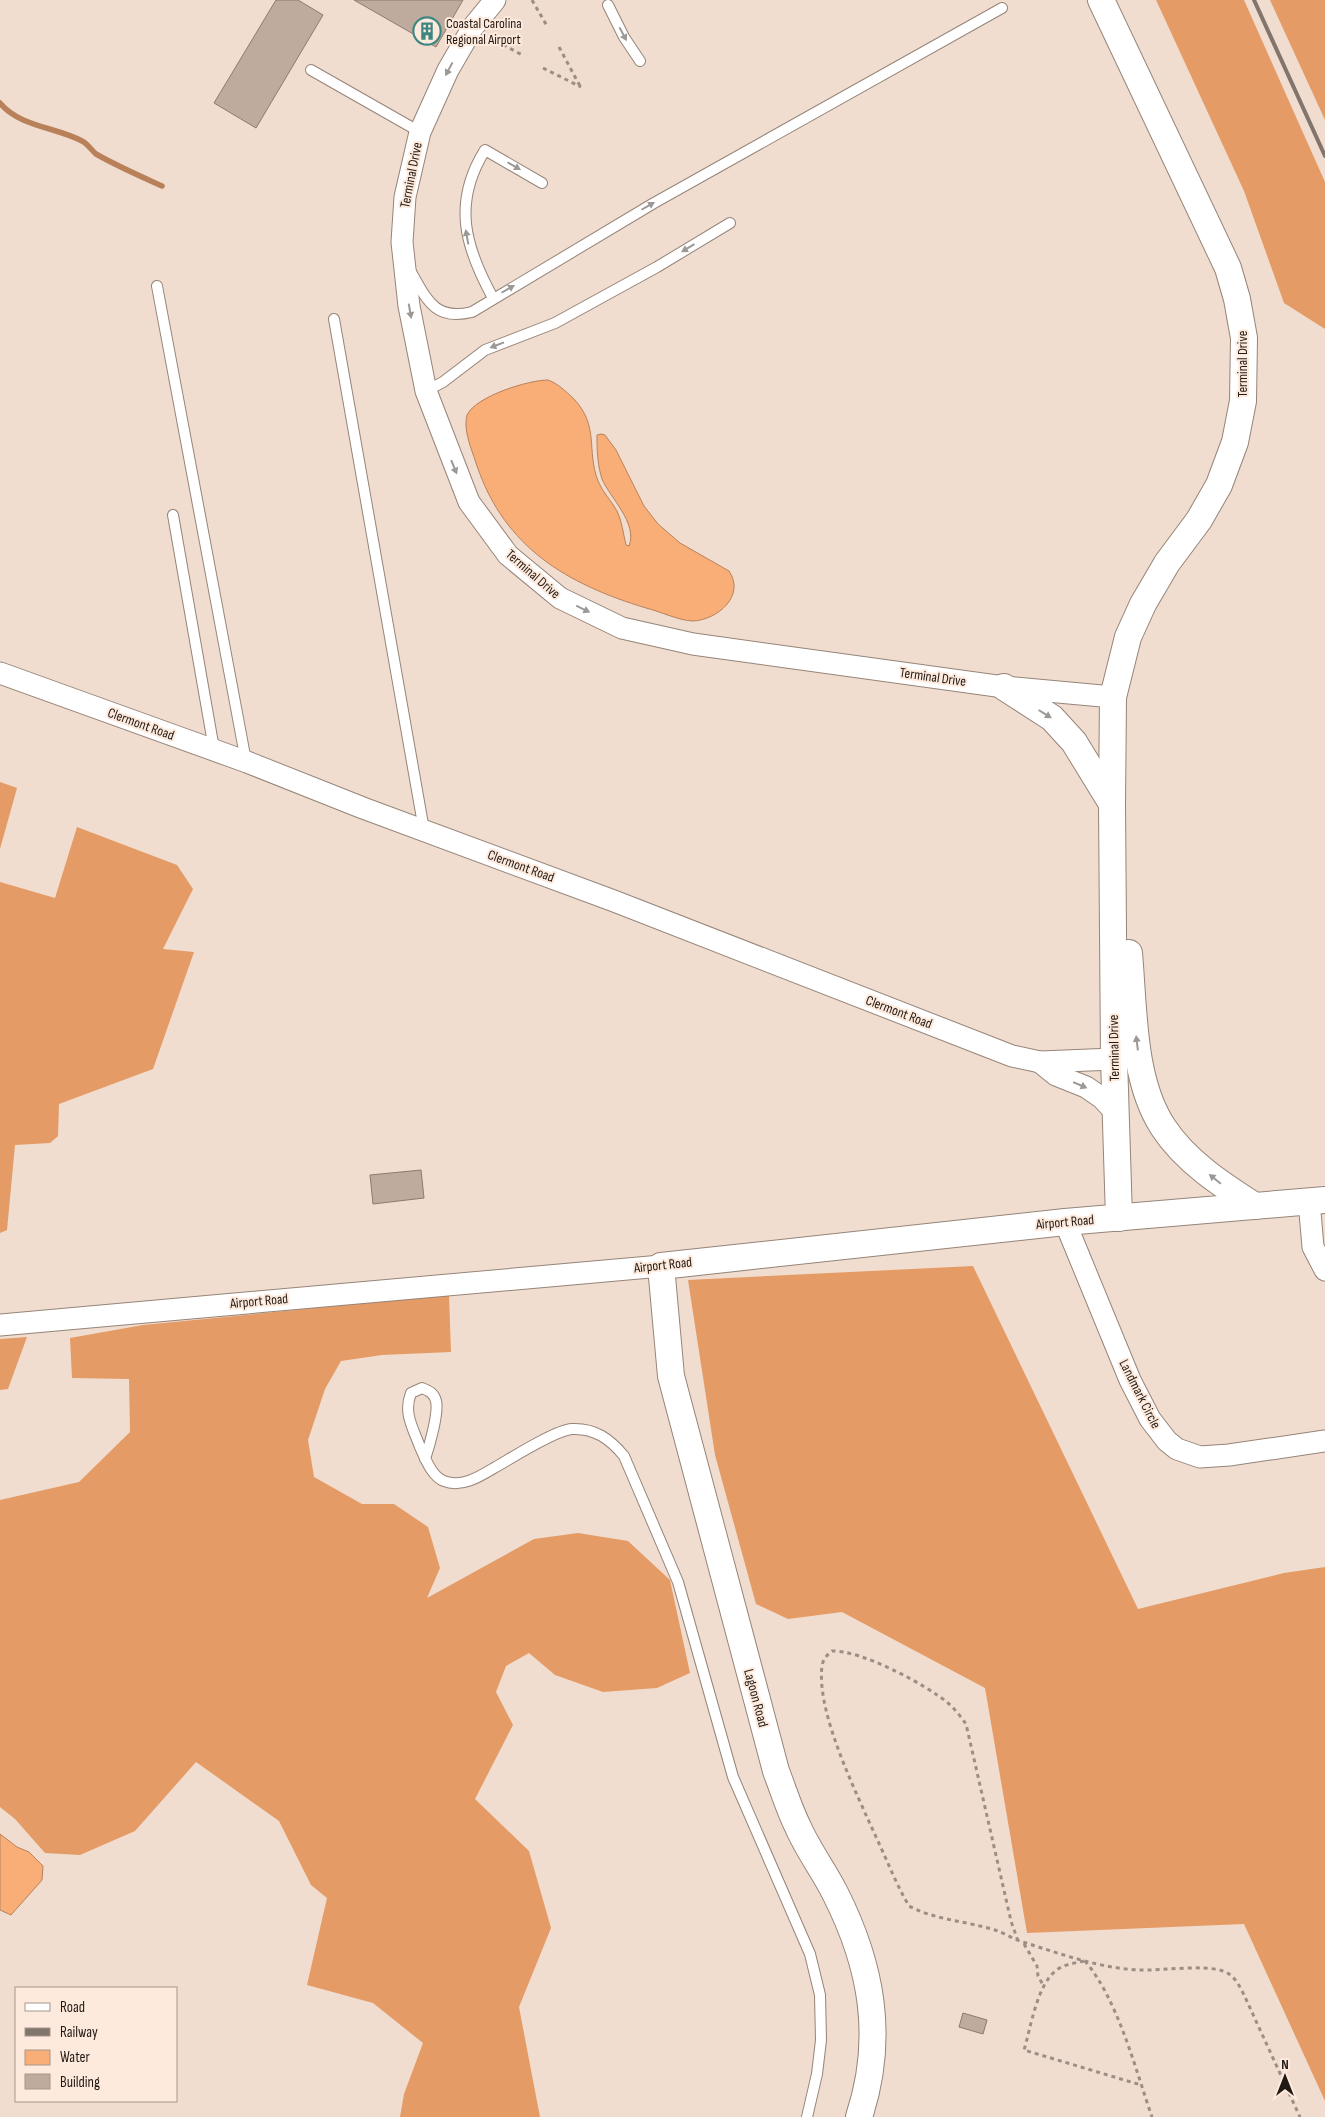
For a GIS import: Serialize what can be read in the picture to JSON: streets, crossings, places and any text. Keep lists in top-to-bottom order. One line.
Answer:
{"streets":{"street":["Terminal Drive","Clermont Road","Airport Road","Landmark Circle","Lagoon Road"]},"crossings":[["Terminal Drive","Clermont Road"],["Terminal Drive","Airport Road"],["Airport Road","Landmark Circle"],["Airport Road","Lagoon Road"]],"places":{"building":["Coastal Carolina Regional Airport"]},"legend":["Road","Railway","Water","Building"],"north":"top"}
